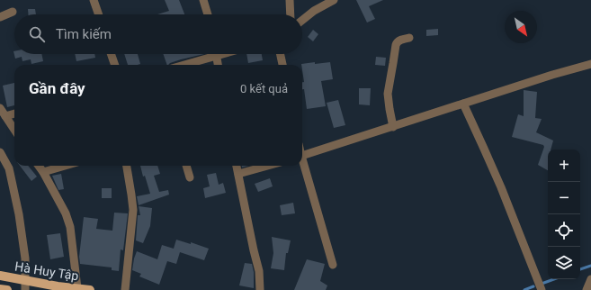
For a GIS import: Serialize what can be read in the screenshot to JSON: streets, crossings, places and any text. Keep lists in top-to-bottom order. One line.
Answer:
{"streets":{"main road":["Hà Huy Tập"]},"north":"bottom right","page":{"search":"Tìm kiếm","heading":["Gần đây","0 kết quả"],"map_buttons":["+","−"]}}
